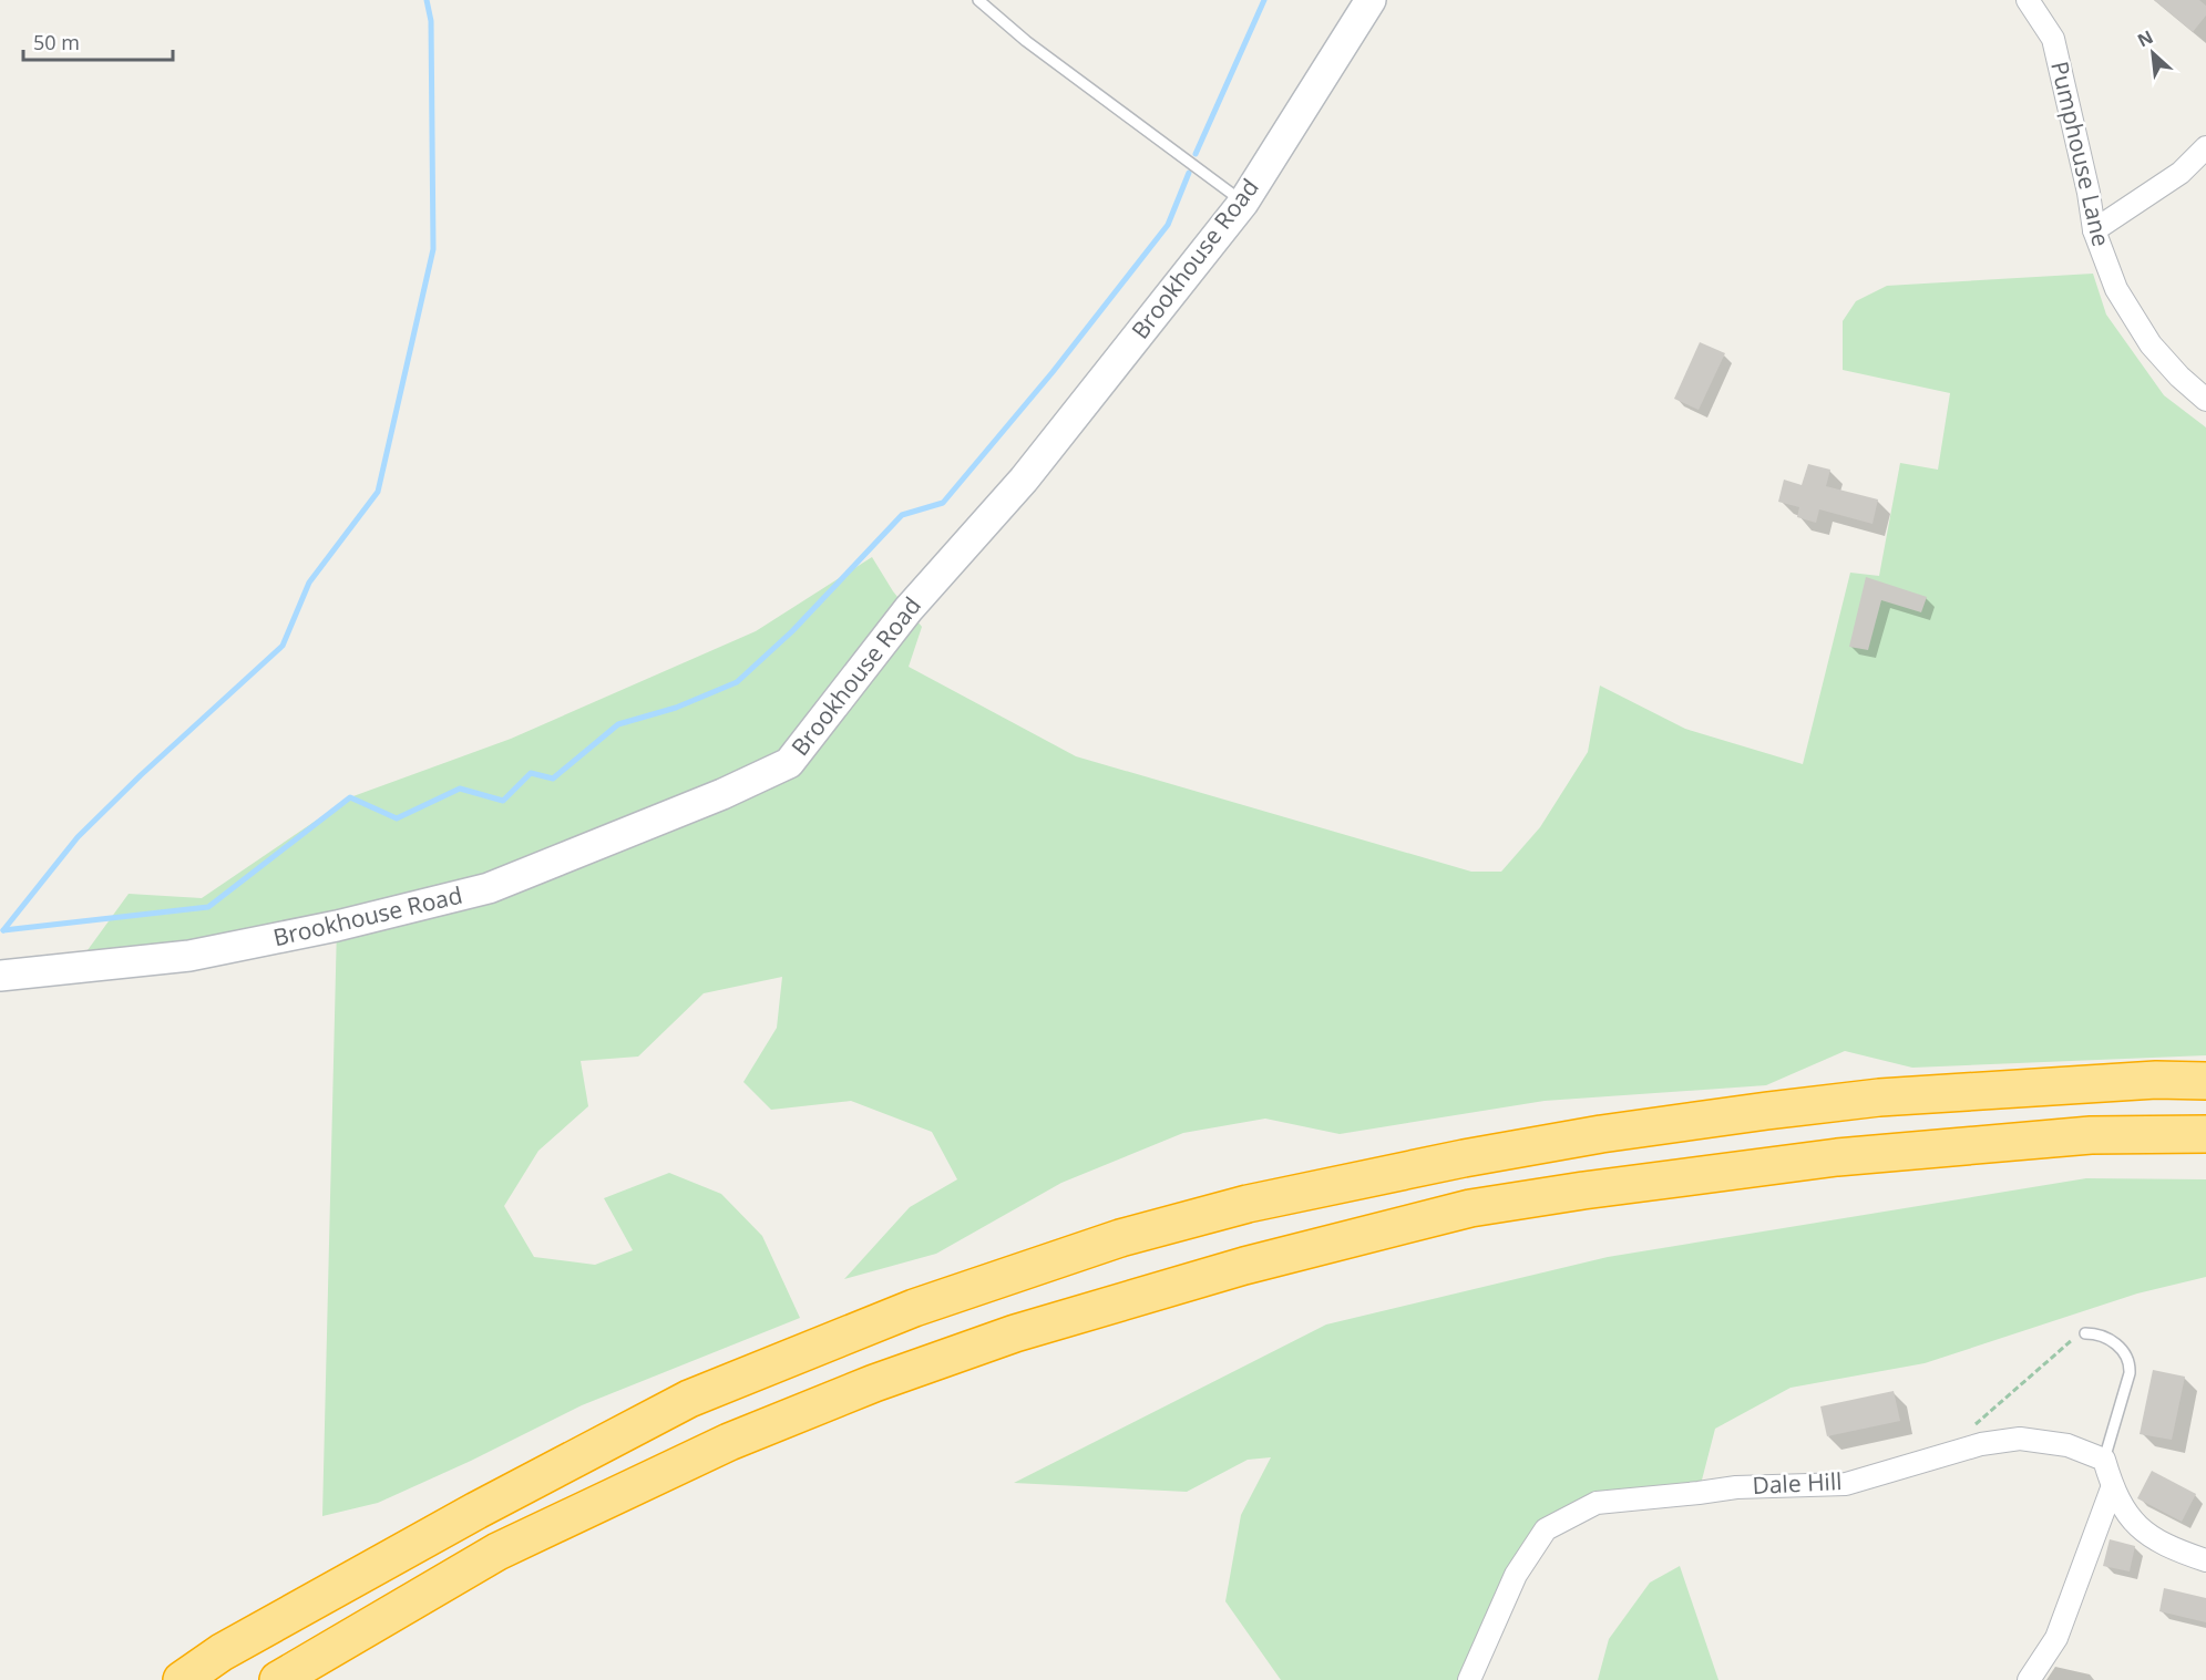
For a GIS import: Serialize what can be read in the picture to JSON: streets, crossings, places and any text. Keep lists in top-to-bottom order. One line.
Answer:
{"streets":{"street":["Pumphouse Lane","Brookhouse Road","Dale Hill"]},"scale_bar":"50 m","north":"top left"}
